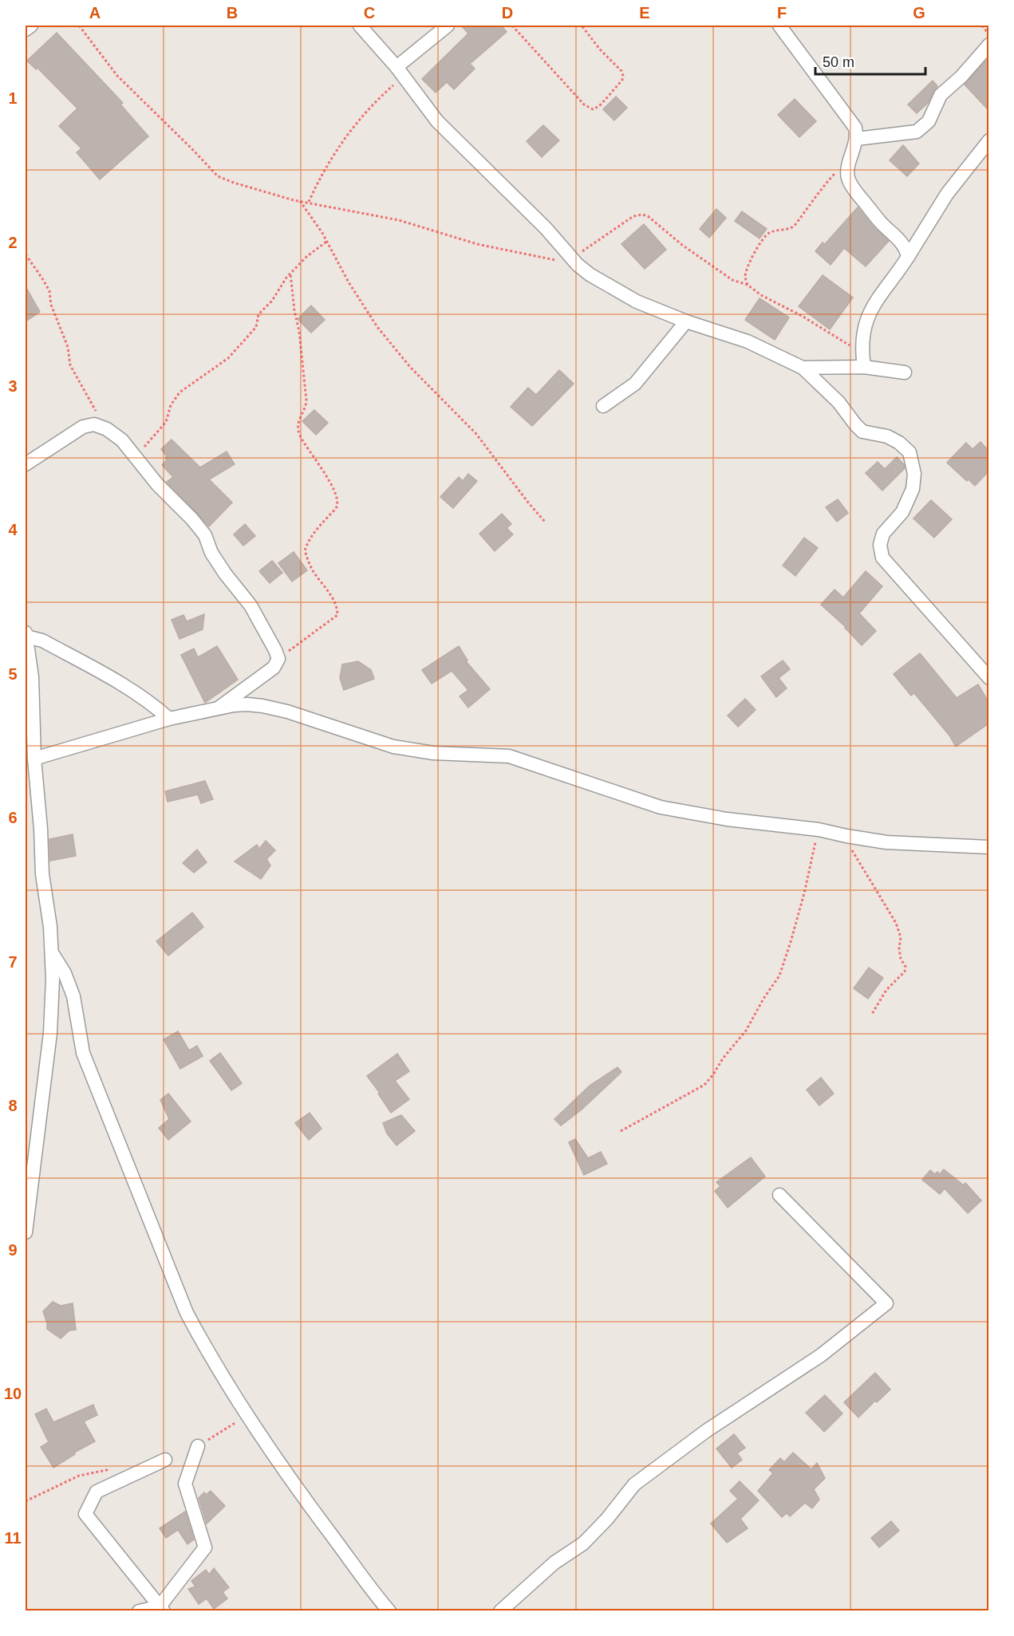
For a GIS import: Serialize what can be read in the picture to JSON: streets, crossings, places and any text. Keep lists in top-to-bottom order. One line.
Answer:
{"scale_bar":"50 m","grid":{"columns":["A","B","C","D","E","F","G"],"rows":["1","2","3","4","5","6","7","8","9","10","11"]}}
